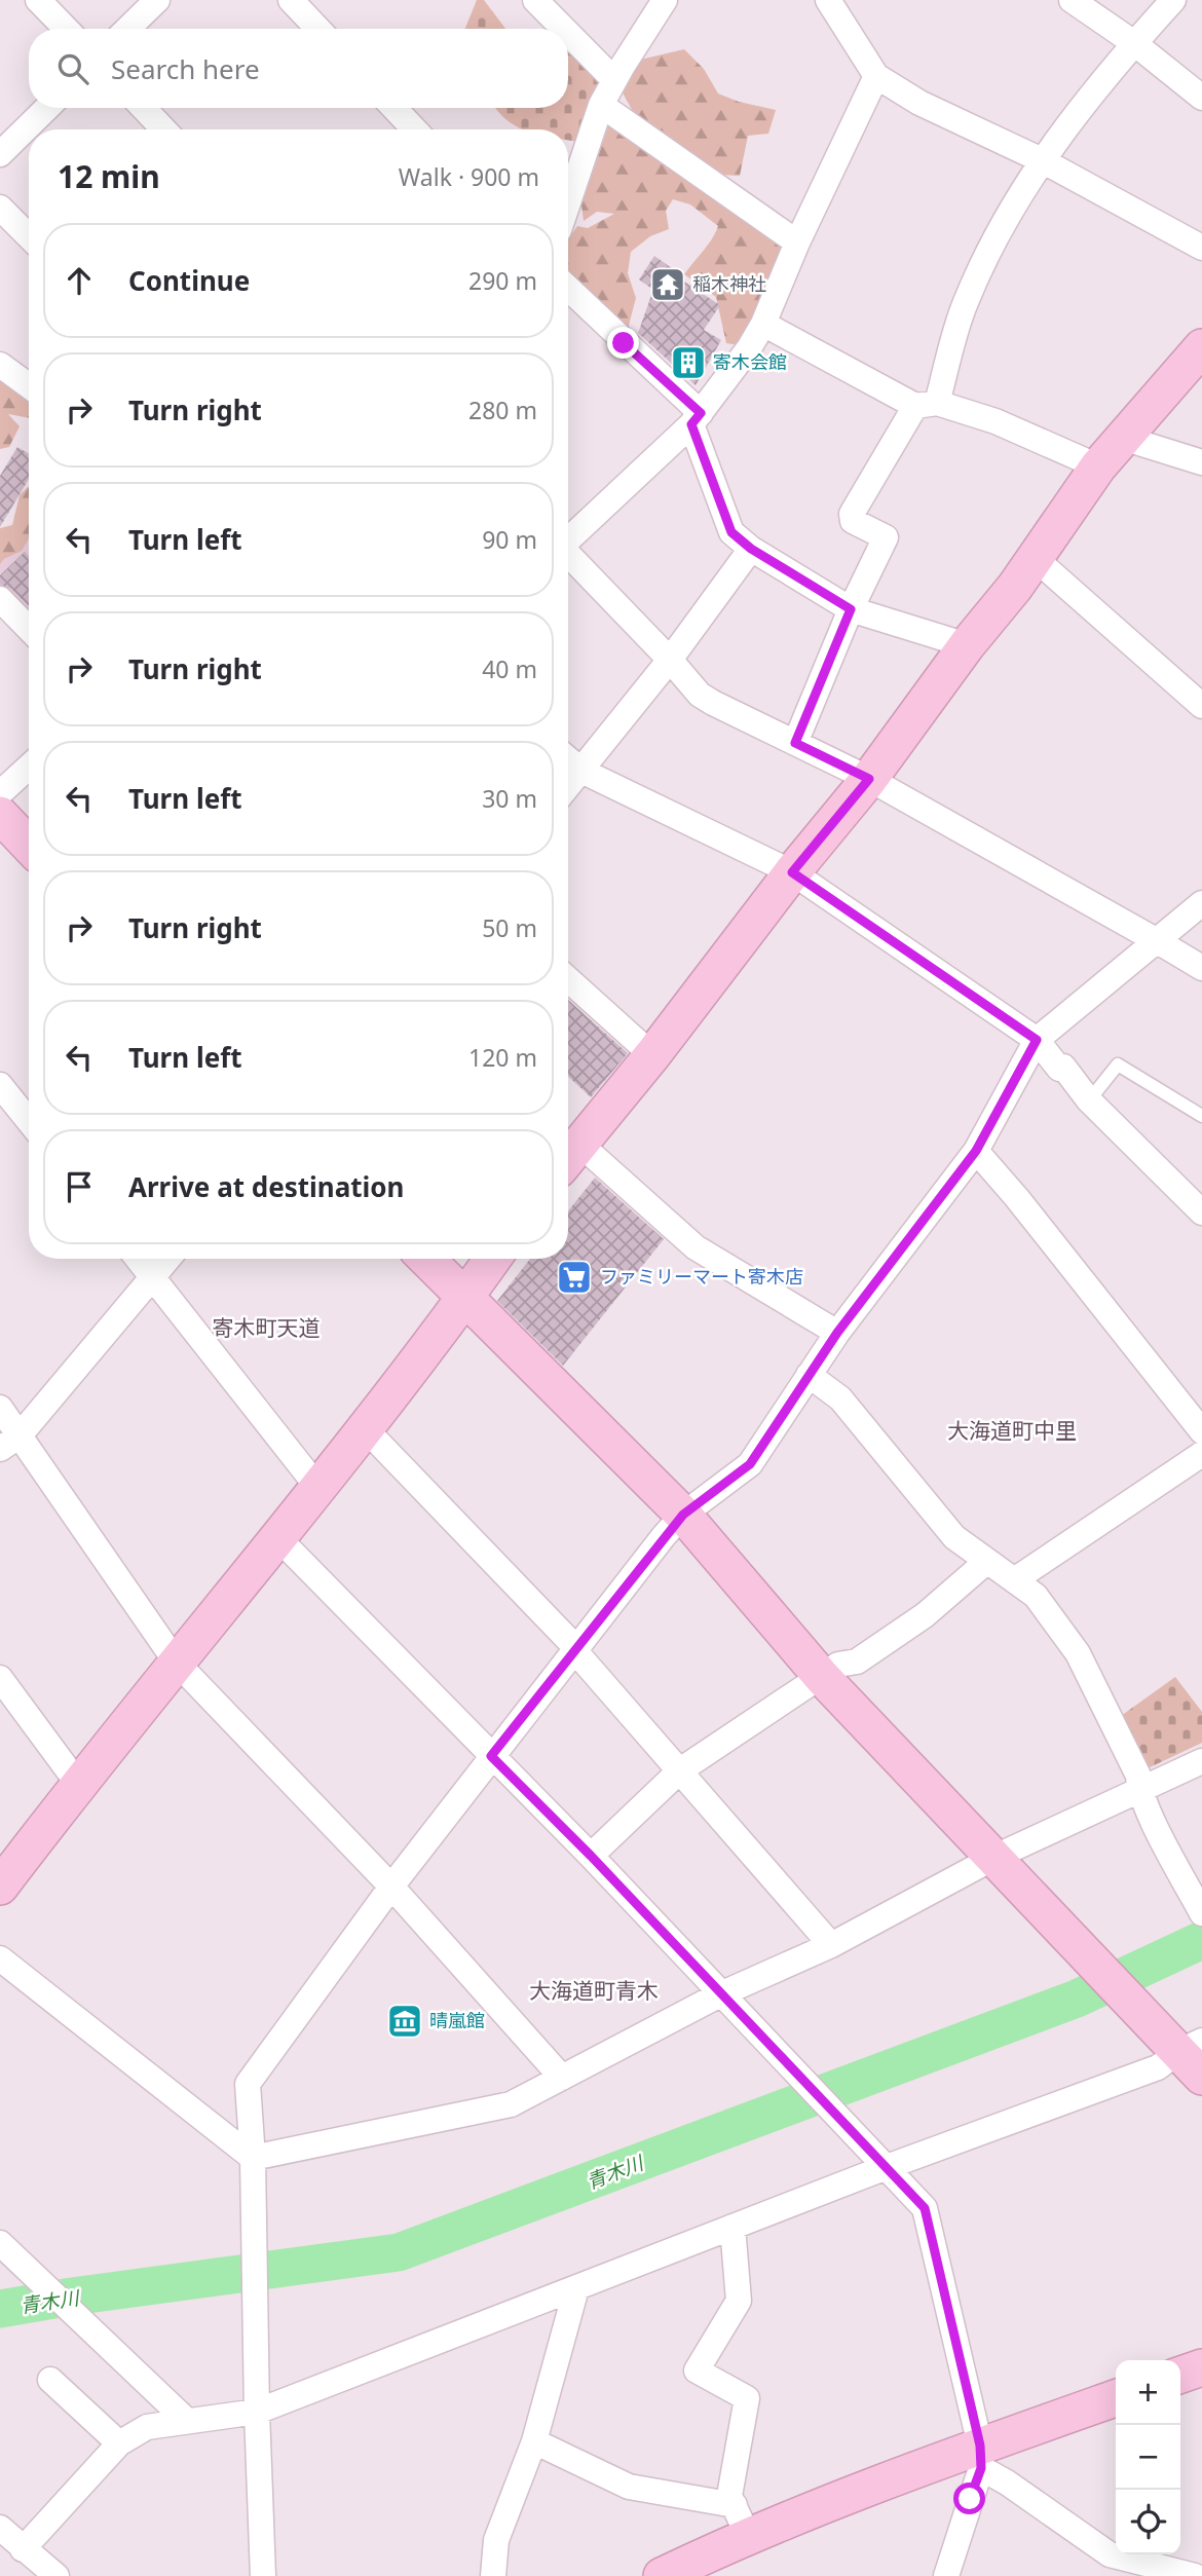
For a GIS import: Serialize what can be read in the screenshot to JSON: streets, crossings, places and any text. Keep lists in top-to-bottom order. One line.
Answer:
{"districts":["寄木町天道","大海道町中里","大海道町青木"],"water":["青木川"],"places":{"temple":["稲木神社"],"building":["寄木会館"],"supermarket":["ファミリーマート寄木店"],"museum":["晴嵐館"]},"page":{"search":"Search here","heading":["12 min","Walk · 900 m"],"list":[["Continue","290 m"],["Turn right","280 m"],["Turn left","90 m"],["Turn right","40 m"],["Turn left","30 m"],["Turn right","50 m"],["Turn left","120 m"],"Arrive at destination"],"map_buttons":["+","−"]}}
